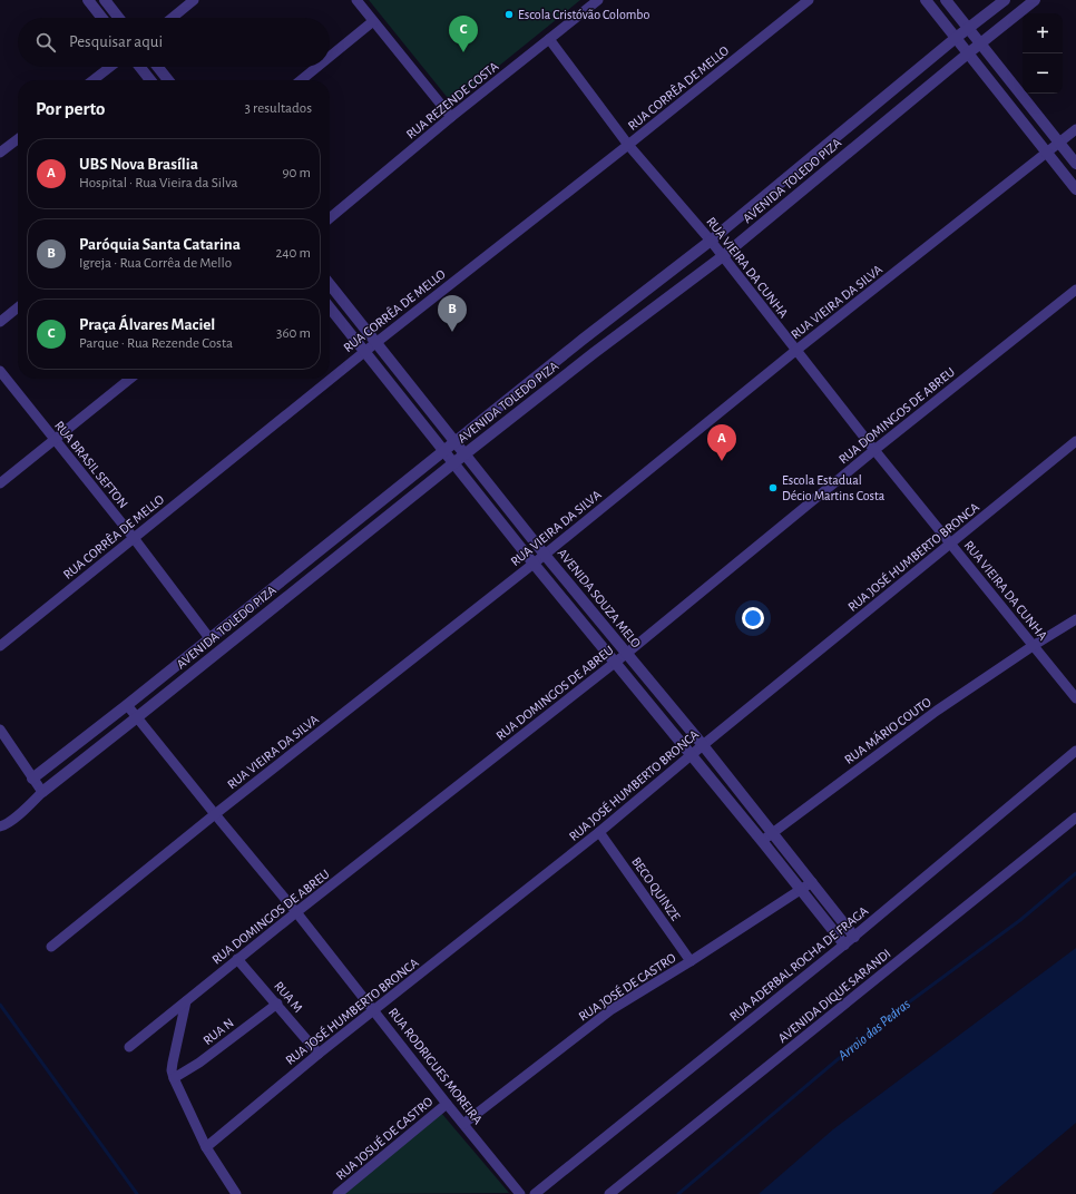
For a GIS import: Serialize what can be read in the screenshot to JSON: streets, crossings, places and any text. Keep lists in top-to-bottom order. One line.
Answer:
{"streets":{"street":["RUA CORRÊA DE MELLO","RUA REZENDE COSTA","AVENIDA TOLEDO PIZA","RUA VIEIRA DA CUNHA","RUA VIEIRA DA SILVA","RUA DOMINGOS DE ABREU","RUA BRASIL SEFTON","RUA JOSÉ HUMBERTO BRONCA","AVENIDA SOUZA MELO","RUA MÁRIO COUTO","BECO QUINZE","RUA ADERBAL ROCHA DE FRAGA","RUA JOSÉ DE CASTRO","AVENIDA DIQUE SARANDI","RUA M","RUA N","RUA RODRIGUES MOREIRA","RUA JOSUÉ DE CASTRO"]},"crossings":[["RUA CORRÊA DE MELLO","RUA VIEIRA DA CUNHA"],["RUA CORRÊA DE MELLO","RUA BRASIL SEFTON"],["RUA CORRÊA DE MELLO","AVENIDA SOUZA MELO"],["RUA REZENDE COSTA","RUA VIEIRA DA CUNHA"],["AVENIDA TOLEDO PIZA","RUA VIEIRA DA CUNHA"],["AVENIDA TOLEDO PIZA","RUA BRASIL SEFTON"],["AVENIDA TOLEDO PIZA","AVENIDA SOUZA MELO"],["AVENIDA TOLEDO PIZA","RUA RODRIGUES MOREIRA"],["RUA VIEIRA DA CUNHA","RUA VIEIRA DA SILVA"],["RUA VIEIRA DA CUNHA","RUA DOMINGOS DE ABREU"],["RUA VIEIRA DA CUNHA","RUA JOSÉ HUMBERTO BRONCA"],["RUA VIEIRA DA CUNHA","RUA MÁRIO COUTO"],["RUA VIEIRA DA SILVA","AVENIDA SOUZA MELO"],["RUA VIEIRA DA SILVA","RUA RODRIGUES MOREIRA"],["RUA DOMINGOS DE ABREU","AVENIDA SOUZA MELO"],["RUA DOMINGOS DE ABREU","RUA M"],["RUA DOMINGOS DE ABREU","RUA RODRIGUES MOREIRA"],["RUA JOSÉ HUMBERTO BRONCA","AVENIDA SOUZA MELO"],["RUA JOSÉ HUMBERTO BRONCA","BECO QUINZE"],["RUA JOSÉ HUMBERTO BRONCA","RUA M"],["RUA JOSÉ HUMBERTO BRONCA","RUA RODRIGUES MOREIRA"],["AVENIDA SOUZA MELO","RUA MÁRIO COUTO"],["AVENIDA SOUZA MELO","RUA ADERBAL ROCHA DE FRAGA"],["AVENIDA SOUZA MELO","RUA JOSÉ DE CASTRO"],["BECO QUINZE","RUA JOSÉ DE CASTRO"],["RUA JOSÉ DE CASTRO","RUA RODRIGUES MOREIRA"],["RUA M","RUA N"],["RUA RODRIGUES MOREIRA","RUA JOSUÉ DE CASTRO"]],"water":["Arroio das Pedras"],"places":["Escola Cristóvão Colombo","Escola Estadual Décio Martins Costa"],"page":{"map_buttons":["+","−"],"pins":["C","B","A"],"search":"Pesquisar aqui","heading":["Por perto","3 resultados"],"list":[{"mark":"A","name":"UBS Nova Brasília","note":"Hospital · Rua Vieira da Silva","value":"90 m"},{"mark":"B","name":"Paróquia Santa Catarina","note":"Igreja · Rua Corrêa de Mello","value":"240 m"},{"mark":"C","name":"Praça Álvares Maciel","note":"Parque · Rua Rezende Costa","value":"360 m"}]}}
